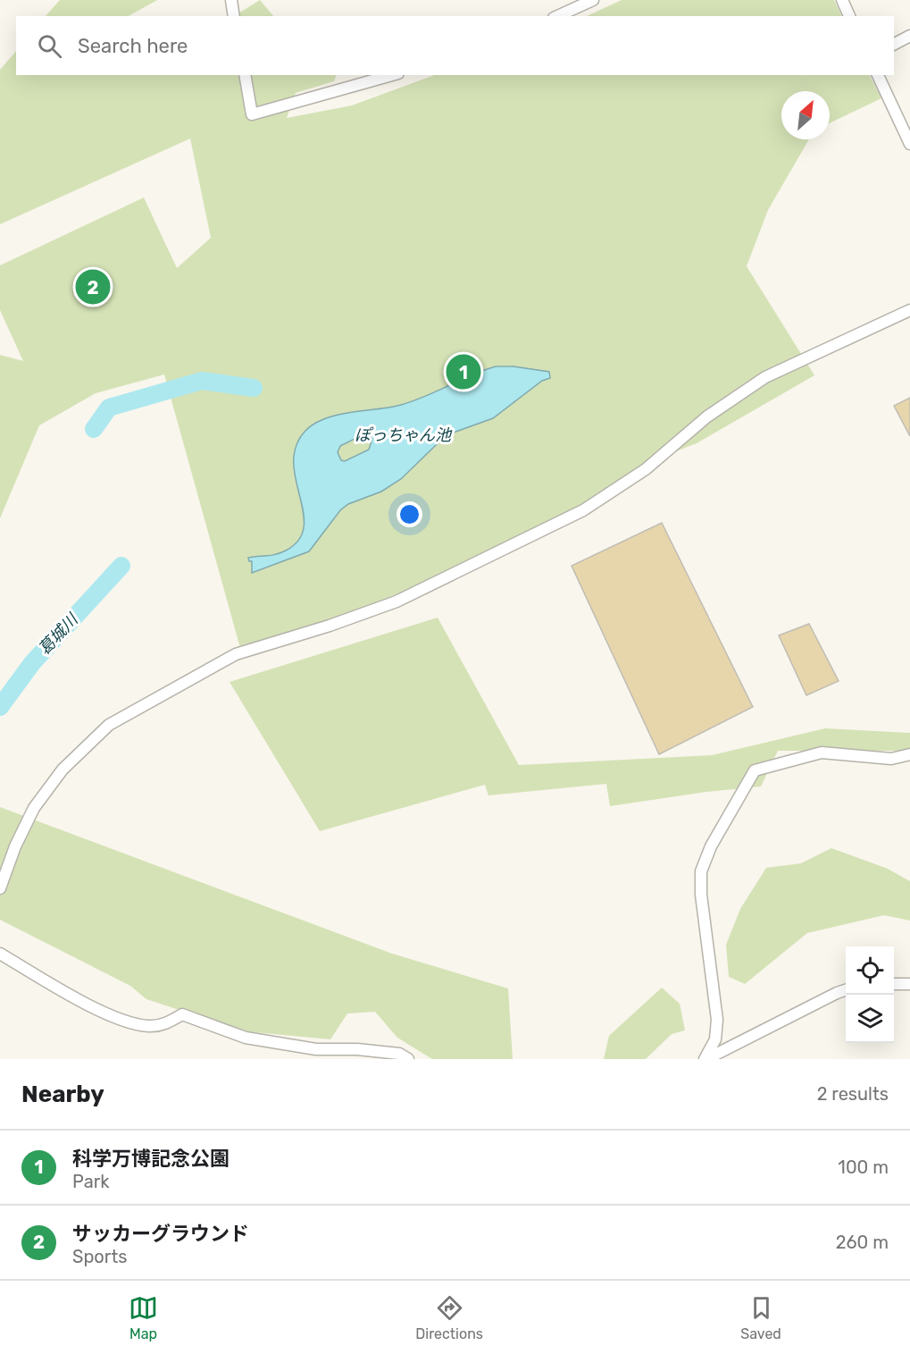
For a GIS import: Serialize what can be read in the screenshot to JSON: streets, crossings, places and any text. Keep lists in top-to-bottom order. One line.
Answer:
{"water":["ぽっちゃん池","葛城川"],"north":"top right","page":{"search":"Search here","pins":["2","1"],"heading":["Nearby","2 results"],"list":[{"mark":"1","name":"科学万博記念公園","note":"Park","value":"100 m"},{"mark":"2","name":"サッカーグラウンド","note":"Sports","value":"260 m"}],"nav":["Map","Directions","Saved"]}}
